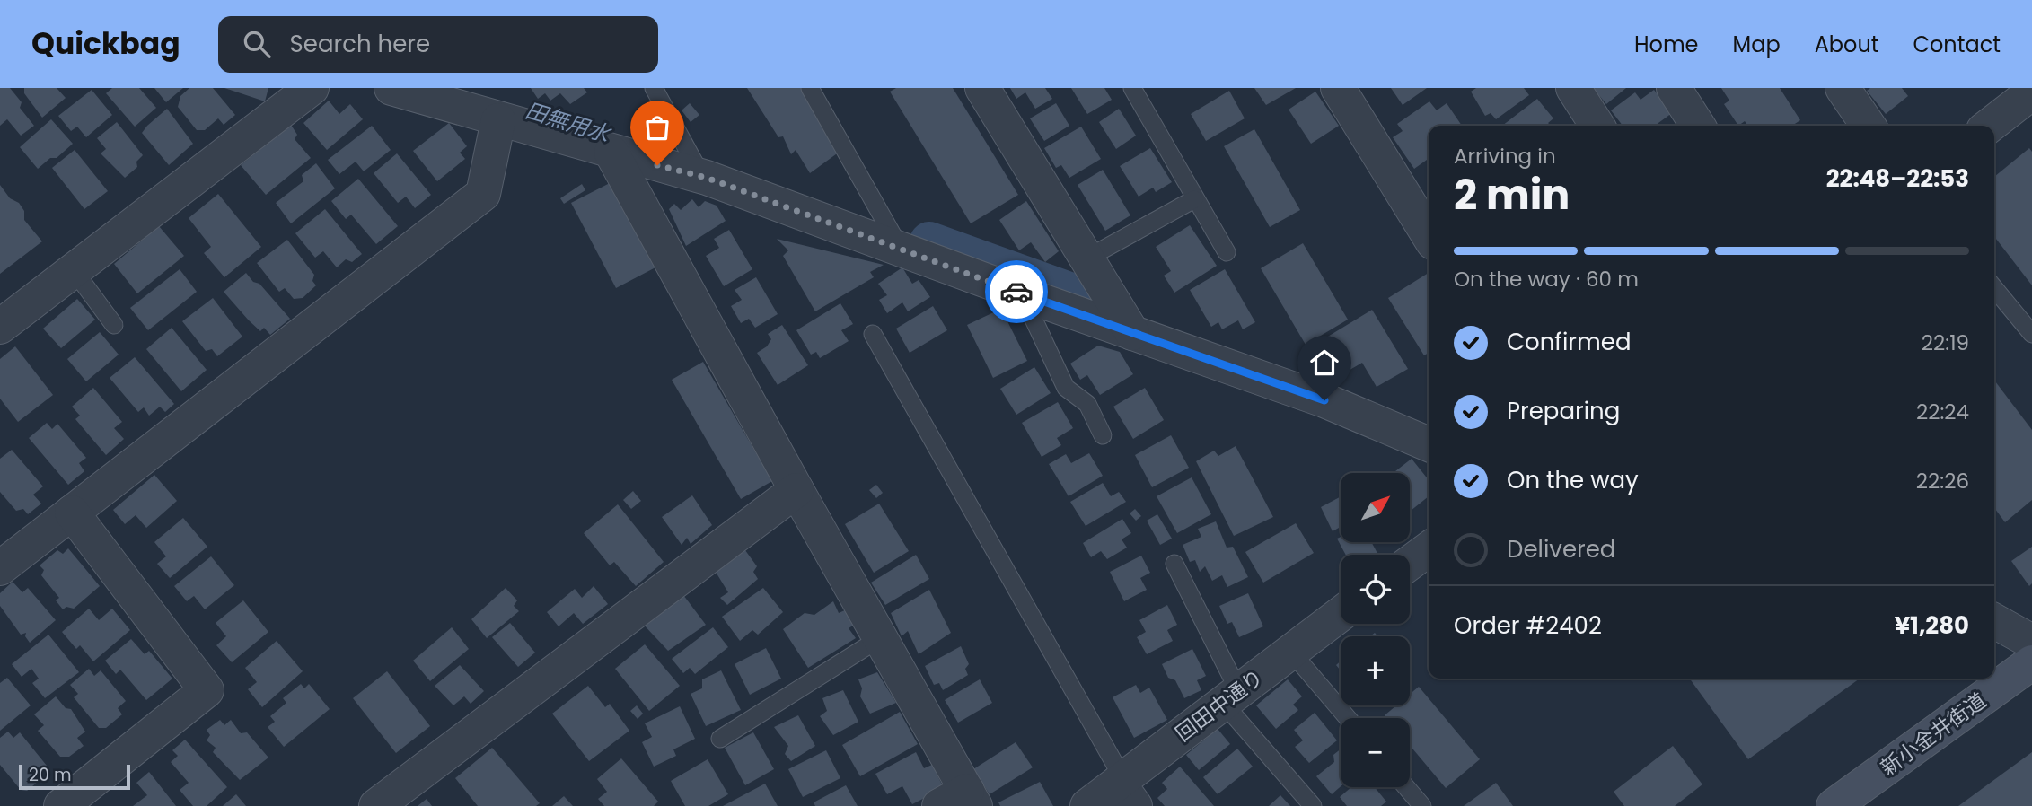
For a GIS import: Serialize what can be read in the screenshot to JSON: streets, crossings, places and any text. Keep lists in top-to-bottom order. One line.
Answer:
{"streets":{"main road":["新小金井街道"],"street":["回田中通り"]},"water":["田無用水"],"scale_bar":"20 m","north":"top right","page":{"header":"Quickbag","search":"Search here","nav":["Home","Map","About","Contact"],"heading":["2 min","Arriving in","22:48–22:53"],"panel":["Order #2402","¥1,280"],"bar":"On the way · 60 m","list":[["Confirmed","22:19"],["Preparing","22:24"],["On the way","22:26"],"Delivered"],"map_buttons":["+","−"],"scale":"20 m"}}
